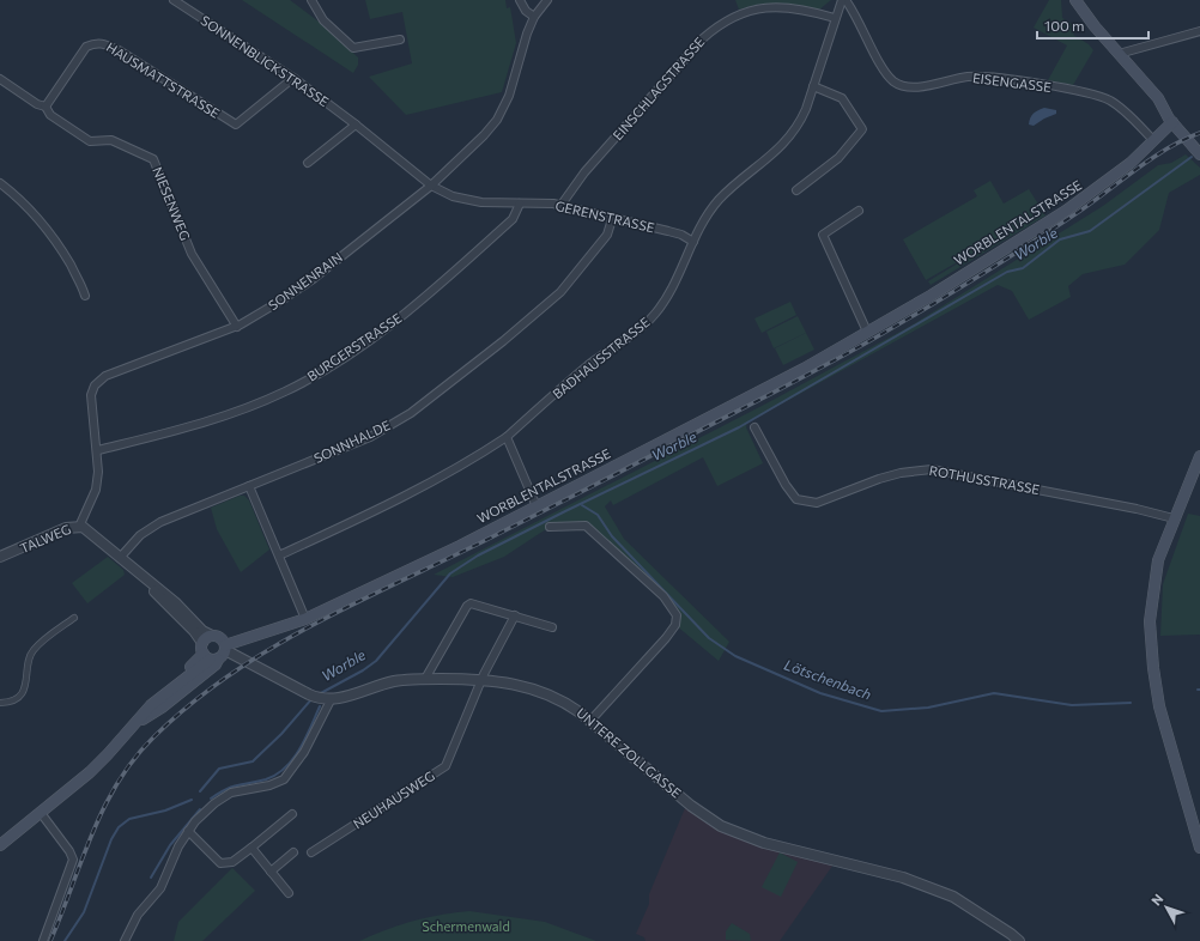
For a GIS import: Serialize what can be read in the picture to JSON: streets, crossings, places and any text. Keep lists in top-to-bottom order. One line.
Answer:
{"streets":{"main road":["WORBLENTALSTRASSE"],"street":["SONNENBLICKSTRASSE","HAUSMATTSTRASSE","EISENGASSE","EINSCHLAGSTRASSE","NIESENWEG","GERENSTRASSE","SONNENRAIN","BURGERSTRASSE","BADHAUSSTRASSE","SONNHALDE","ROTHUSSTRASSE","TALWEG","UNTERE ZOLLGASSE","NEUHAUSWEG"]},"crossings":[["SONNENBLICKSTRASSE","HAUSMATTSTRASSE"],["SONNENBLICKSTRASSE","GERENSTRASSE"],["SONNENBLICKSTRASSE","SONNENRAIN"],["HAUSMATTSTRASSE","NIESENWEG"],["EISENGASSE","WORBLENTALSTRASSE"],["EISENGASSE","BADHAUSSTRASSE"],["EINSCHLAGSTRASSE","GERENSTRASSE"],["EINSCHLAGSTRASSE","BADHAUSSTRASSE"],["NIESENWEG","SONNENRAIN"],["GERENSTRASSE","SONNENRAIN"],["GERENSTRASSE","BURGERSTRASSE"],["GERENSTRASSE","BADHAUSSTRASSE"],["GERENSTRASSE","SONNHALDE"],["WORBLENTALSTRASSE","TALWEG"],["SONNENRAIN","BURGERSTRASSE"],["SONNENRAIN","TALWEG"],["SONNHALDE","TALWEG"],["UNTERE ZOLLGASSE","NEUHAUSWEG"]],"water":["Worble","Lötschenbach"],"parks":["Schermenwald"],"scale_bar":"100 m","north":"top left"}
